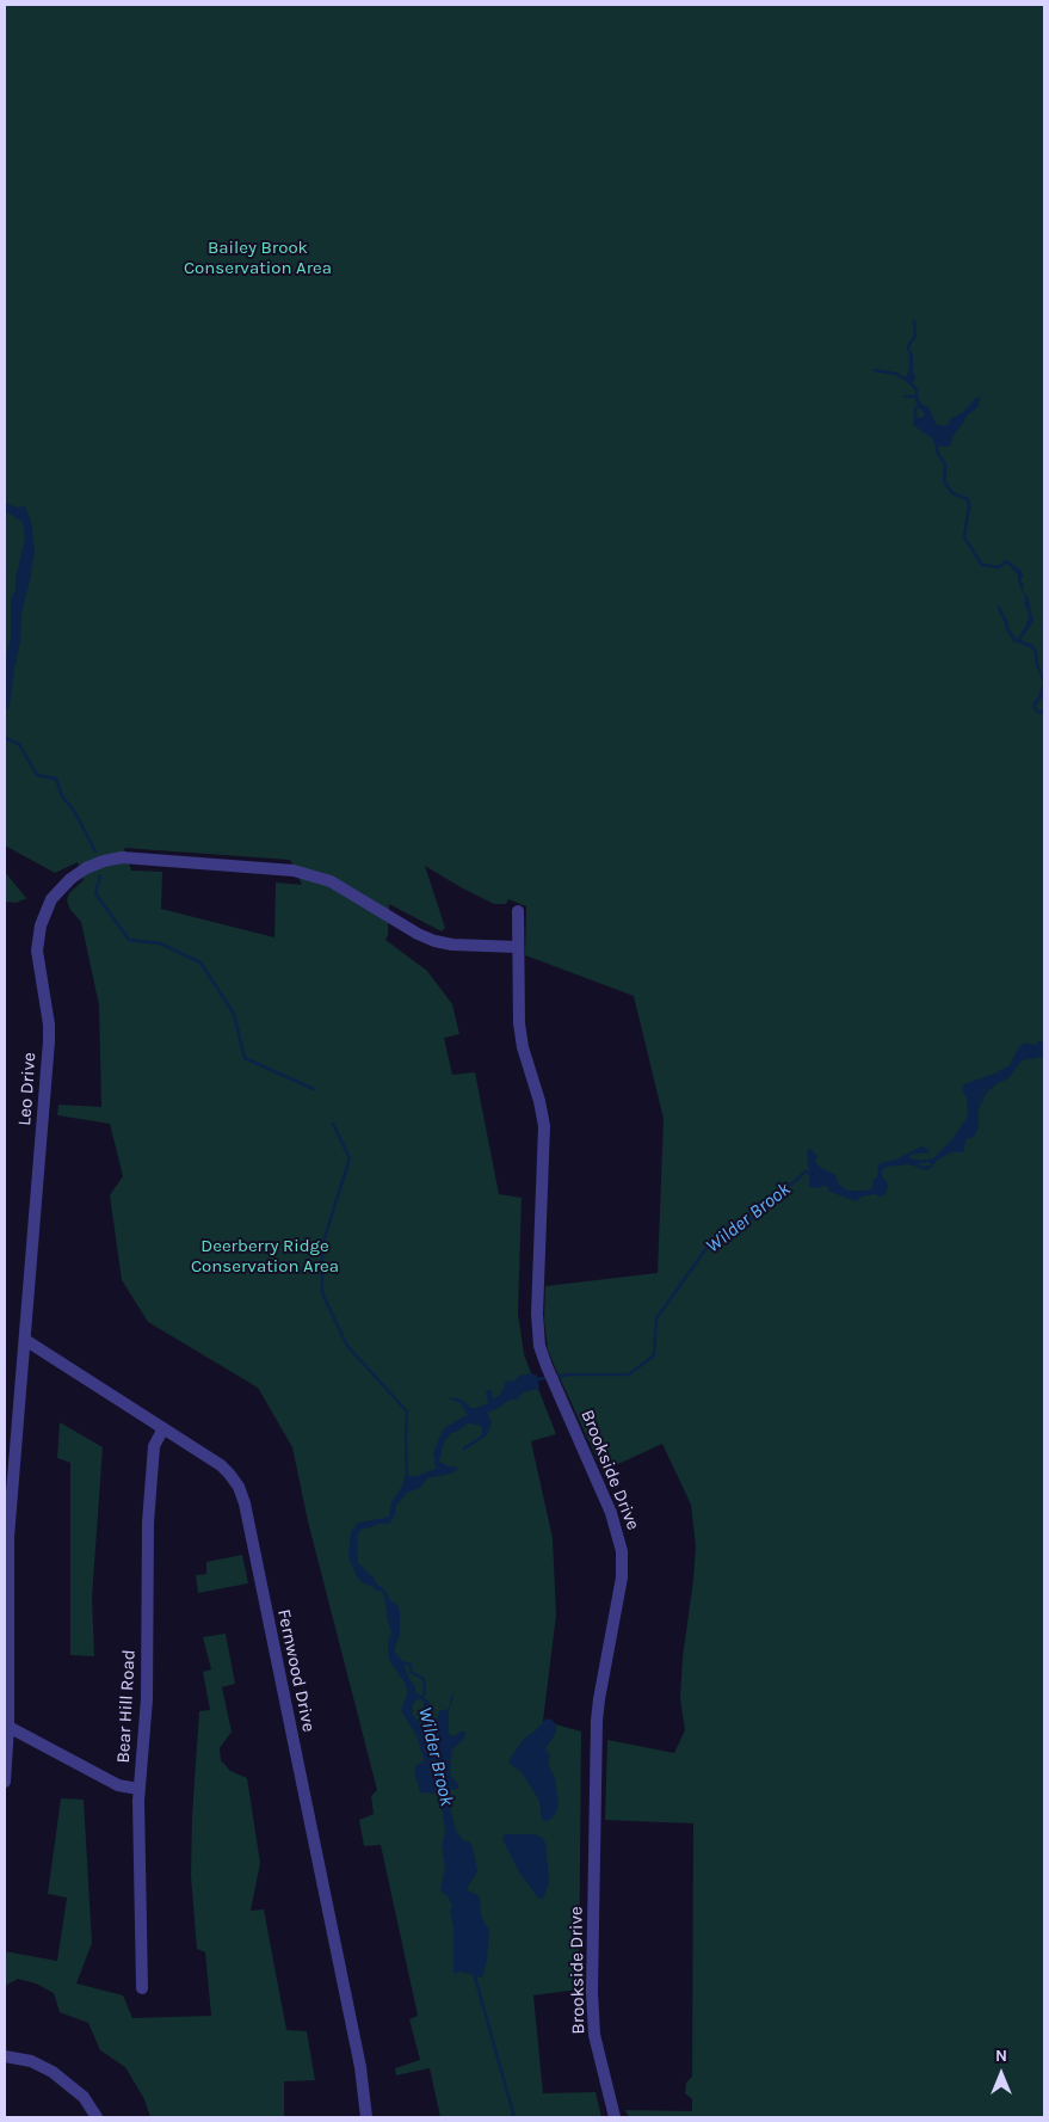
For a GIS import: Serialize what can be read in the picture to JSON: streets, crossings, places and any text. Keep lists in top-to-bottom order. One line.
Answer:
{"streets":{"street":["Leo Drive","Brookside Drive","Fernwood Drive","Bear Hill Road"]},"crossings":[["Leo Drive","Brookside Drive"],["Leo Drive","Fernwood Drive"],["Fernwood Drive","Bear Hill Road"]],"water":["Wilder Brook"],"parks":["Bailey Brook Conservation Area","Deerberry Ridge Conservation Area"],"north":"top"}
